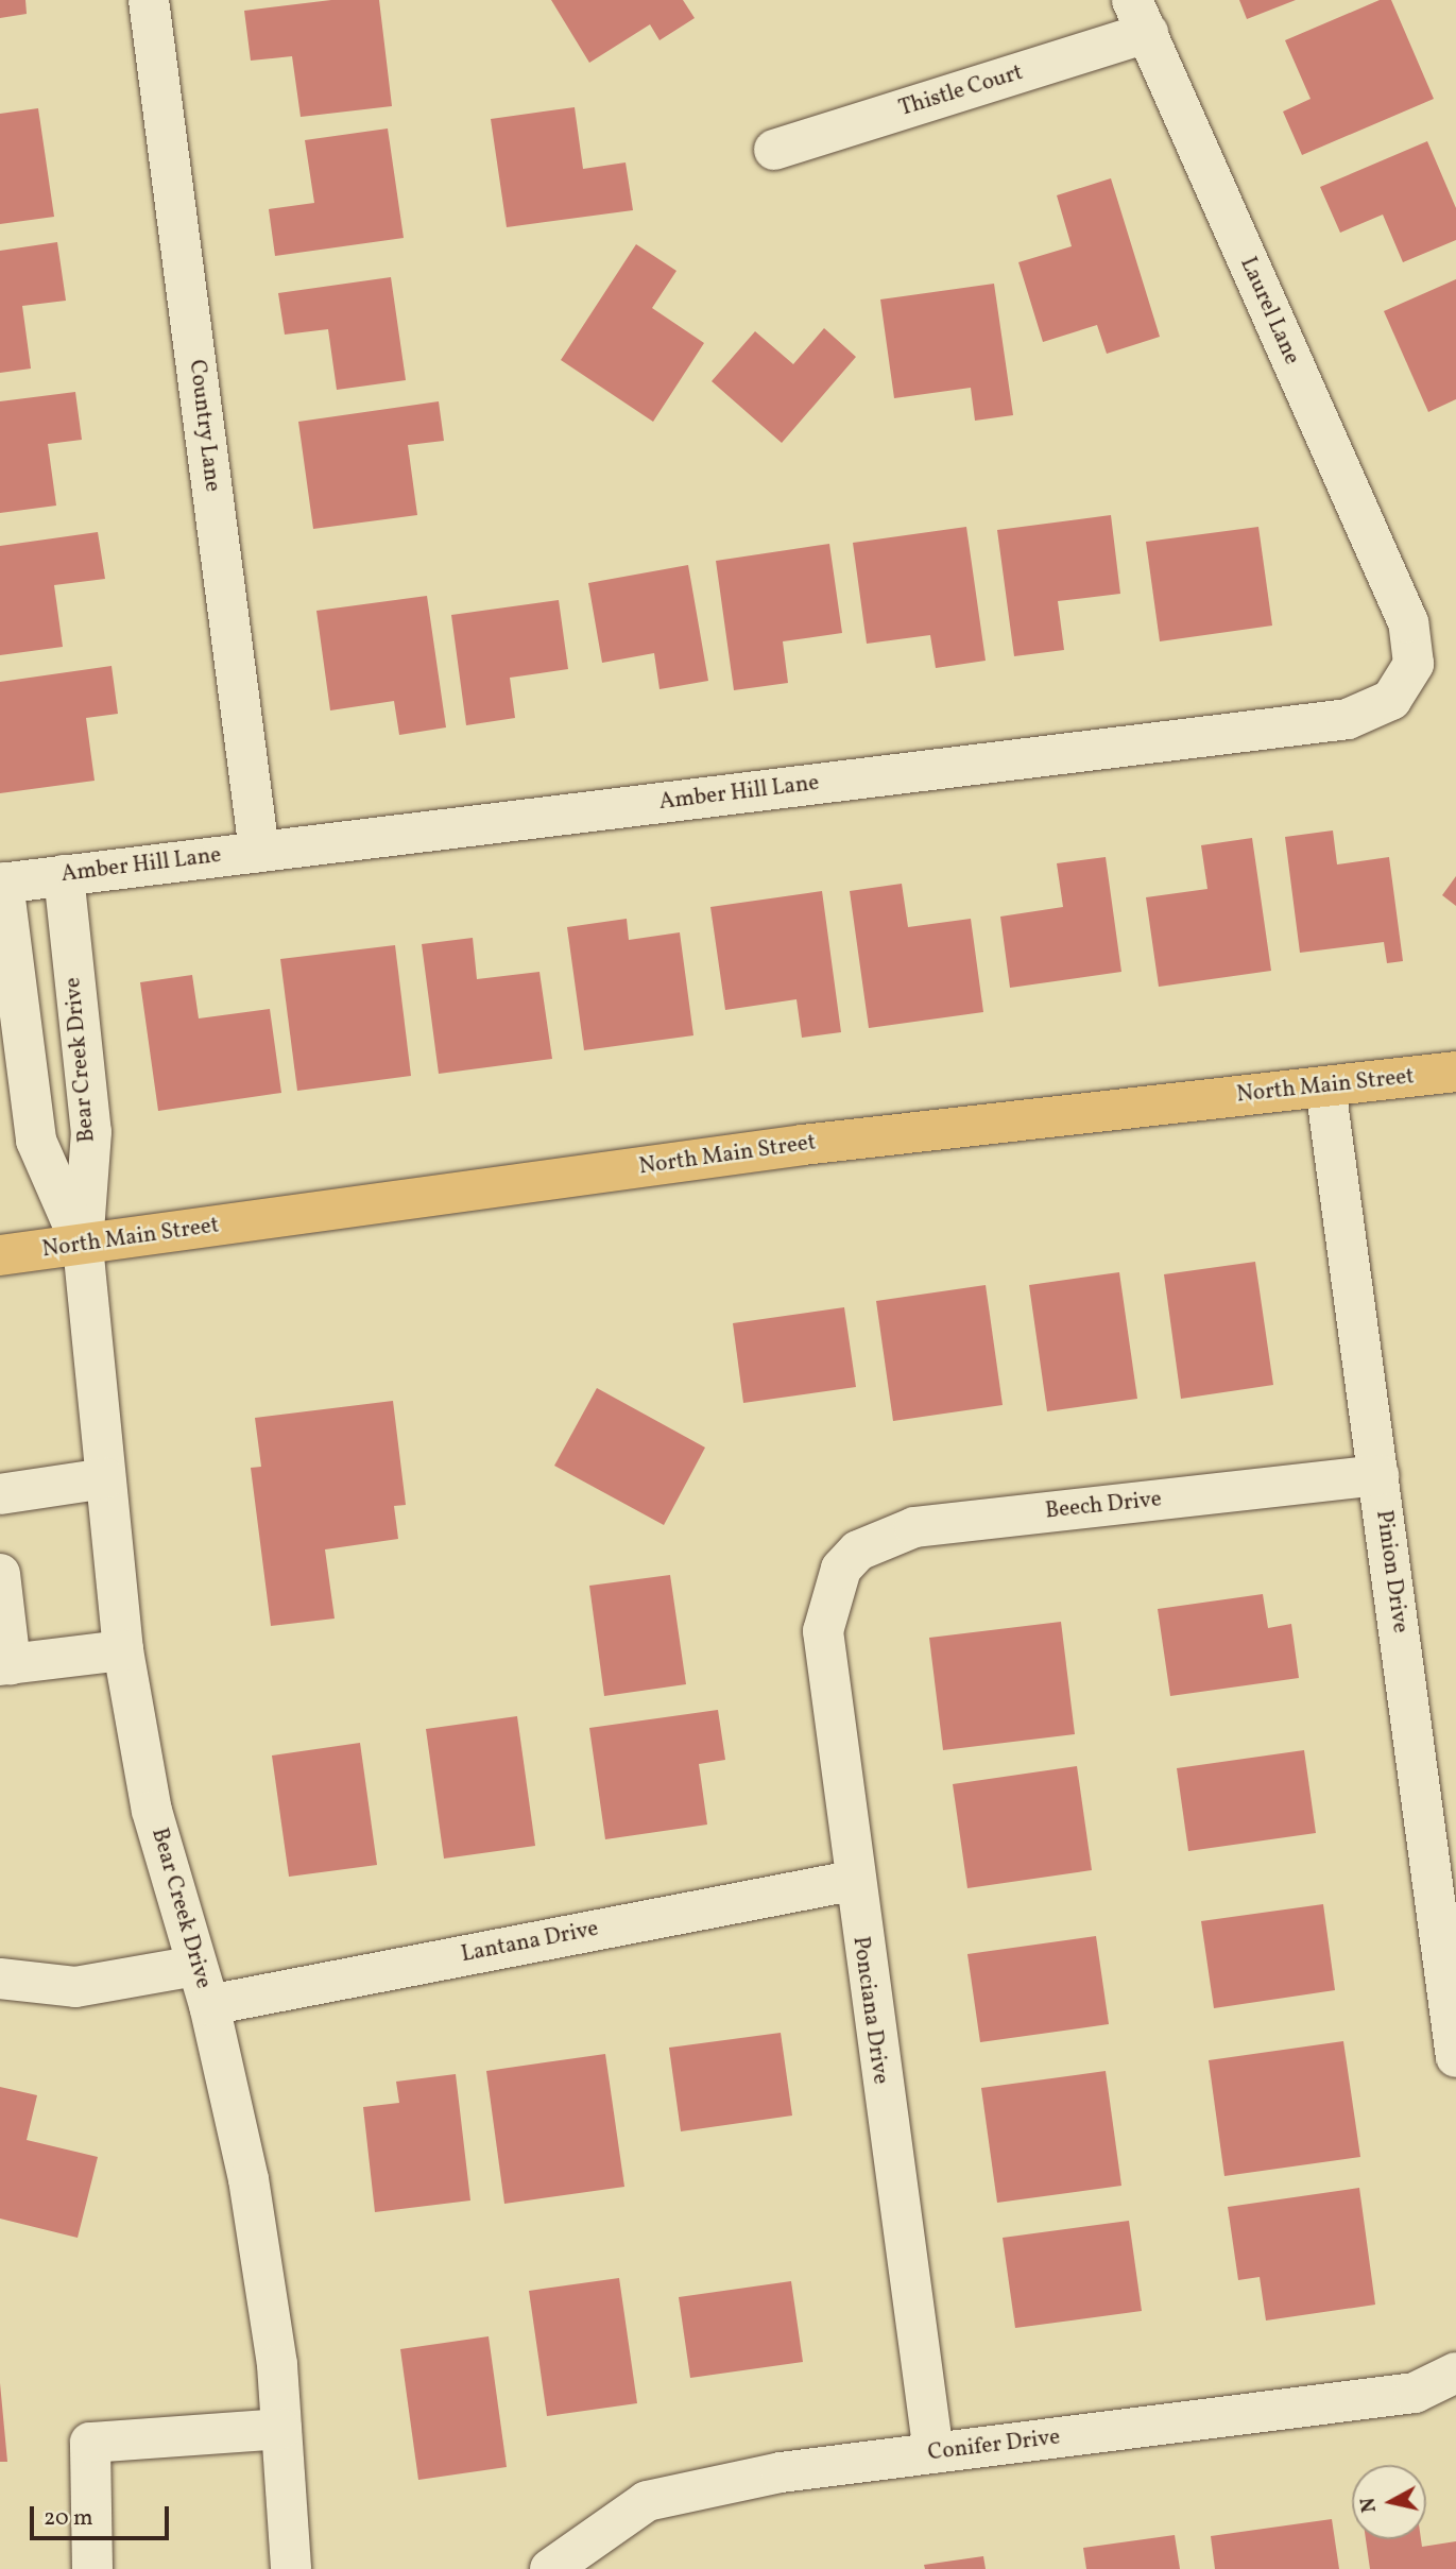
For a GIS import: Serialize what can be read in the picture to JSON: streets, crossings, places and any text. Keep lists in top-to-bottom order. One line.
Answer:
{"streets":{"main road":["North Main Street"],"street":["Thistle Court","Laurel Lane","Country Lane","Amber Hill Lane","Bear Creek Drive","Beech Drive","Pinion Drive","Lantana Drive","Ponciana Drive","Conifer Drive"]},"crossings":[["Thistle Court","Laurel Lane"],["Laurel Lane","Amber Hill Lane"],["Country Lane","Amber Hill Lane"],["Amber Hill Lane","Bear Creek Drive"],["Bear Creek Drive","North Main Street"],["Bear Creek Drive","Lantana Drive"],["North Main Street","Pinion Drive"],["Beech Drive","Pinion Drive"],["Beech Drive","Ponciana Drive"],["Lantana Drive","Ponciana Drive"],["Ponciana Drive","Conifer Drive"]],"scale_bar":"20 m","north":"left"}
